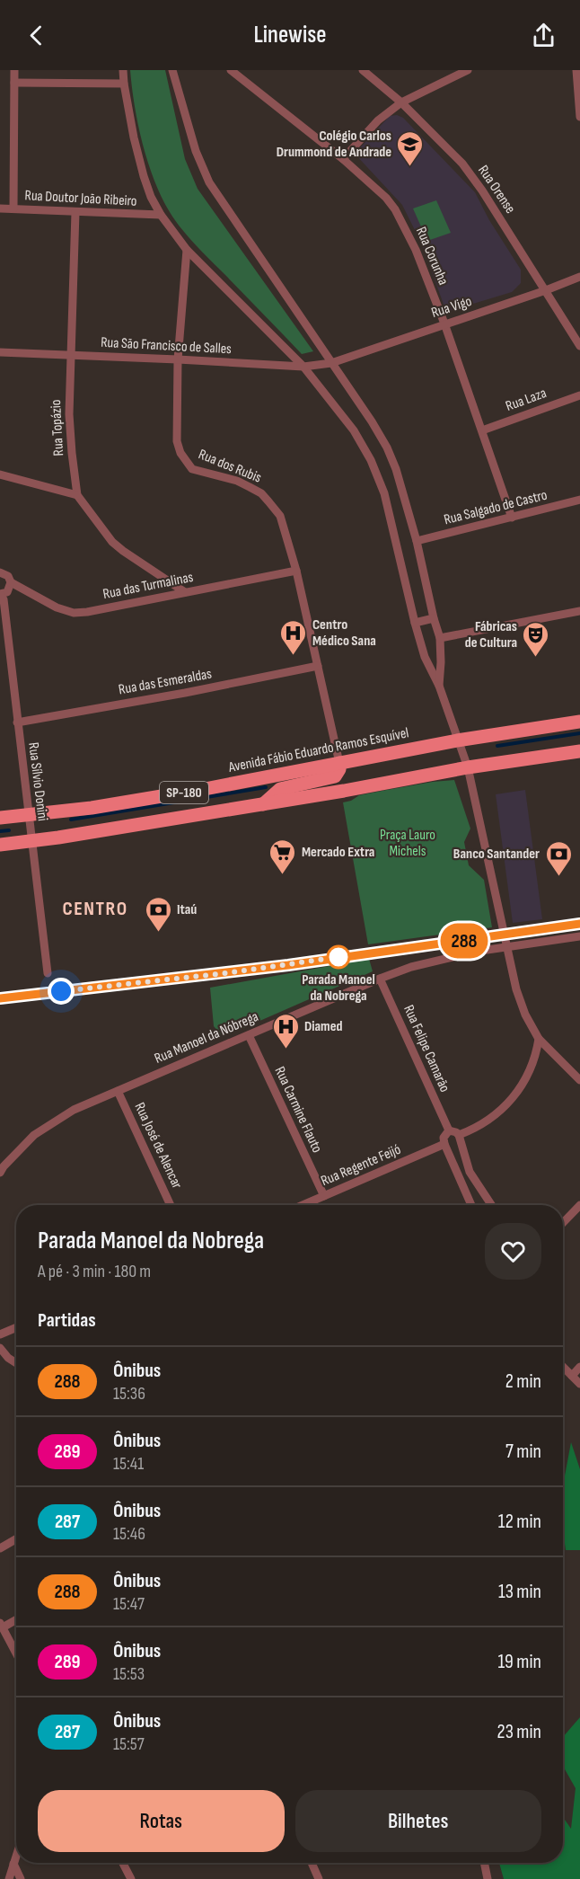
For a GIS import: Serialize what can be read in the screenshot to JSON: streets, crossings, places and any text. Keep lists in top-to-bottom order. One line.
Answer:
{"streets":{"main road":["Avenida Fábio Eduardo Ramos Esquível","SP-180"],"street":["Rua Orense","Rua Doutor João Ribeiro","Rua Corunha","Rua Vigo","Rua São Francisco de Salles","Rua Laza","Rua Topázio","Rua dos Rubis","Rua Salgado de Castro","Rua das Turmalinas","Rua das Esmeraldas","Rua Sílvio Donini","Rua Manoel da Nóbrega","Rua Felipe Camarão","Rua Carmine Flauto","Rua José de Alencar","Rua Regente Feijó"]},"crossings":[["Rua Orense","Rua Vigo"],["Rua Doutor João Ribeiro","Rua Topázio"],["Rua Corunha","Rua Vigo"],["Rua Corunha","Rua Laza"],["Rua Corunha","Rua Salgado de Castro"],["Rua Vigo","Rua São Francisco de Salles"],["Rua São Francisco de Salles","Rua Topázio"],["Rua São Francisco de Salles","Rua dos Rubis"],["Rua Topázio","Rua das Turmalinas"],["Rua dos Rubis","Rua das Turmalinas"],["Rua dos Rubis","Rua das Esmeraldas"],["Rua dos Rubis","Avenida Fábio Eduardo Ramos Esquível"],["Rua das Esmeraldas","Rua Sílvio Donini"],["Avenida Fábio Eduardo Ramos Esquível","Rua Sílvio Donini"],["Rua Sílvio Donini","SP-180"],["Rua Manoel da Nóbrega","Rua Felipe Camarão"],["Rua Manoel da Nóbrega","Rua Carmine Flauto"],["Rua Manoel da Nóbrega","Rua José de Alencar"],["Rua Carmine Flauto","Rua Regente Feijó"]],"districts":["CENTRO"],"parks":["Praça Lauro Michels"],"places":{"school or university":["Colégio Carlos Drummond de Andrade"],"hospital":["Centro Médico Sana","Diamed"],"theatre":["Fábricas de Cultura"],"supermarket":["Mercado Extra"],"bank":["Banco Santander","Itaú"],"other":["Parada Manoel da Nobrega"]},"lines":["bus line 288"],"page":{"header":"Linewise","on_map":"288","heading":[["Parada Manoel da Nobrega","A pé · 3 min · 180 m"],"Partidas"],"list":[{"mark":"288","name":"Ônibus","note":"15:36","value":"2 min"},{"mark":"289","name":"Ônibus","note":"15:41","value":"7 min"},{"mark":"287","name":"Ônibus","note":"15:46","value":"12 min"},{"mark":"288","name":"Ônibus","note":"15:47","value":"13 min"},{"mark":"289","name":"Ônibus","note":"15:53","value":"19 min"},{"mark":"287","name":"Ônibus","note":"15:57","value":"23 min"}],"buttons":["Rotas","Bilhetes"]}}
